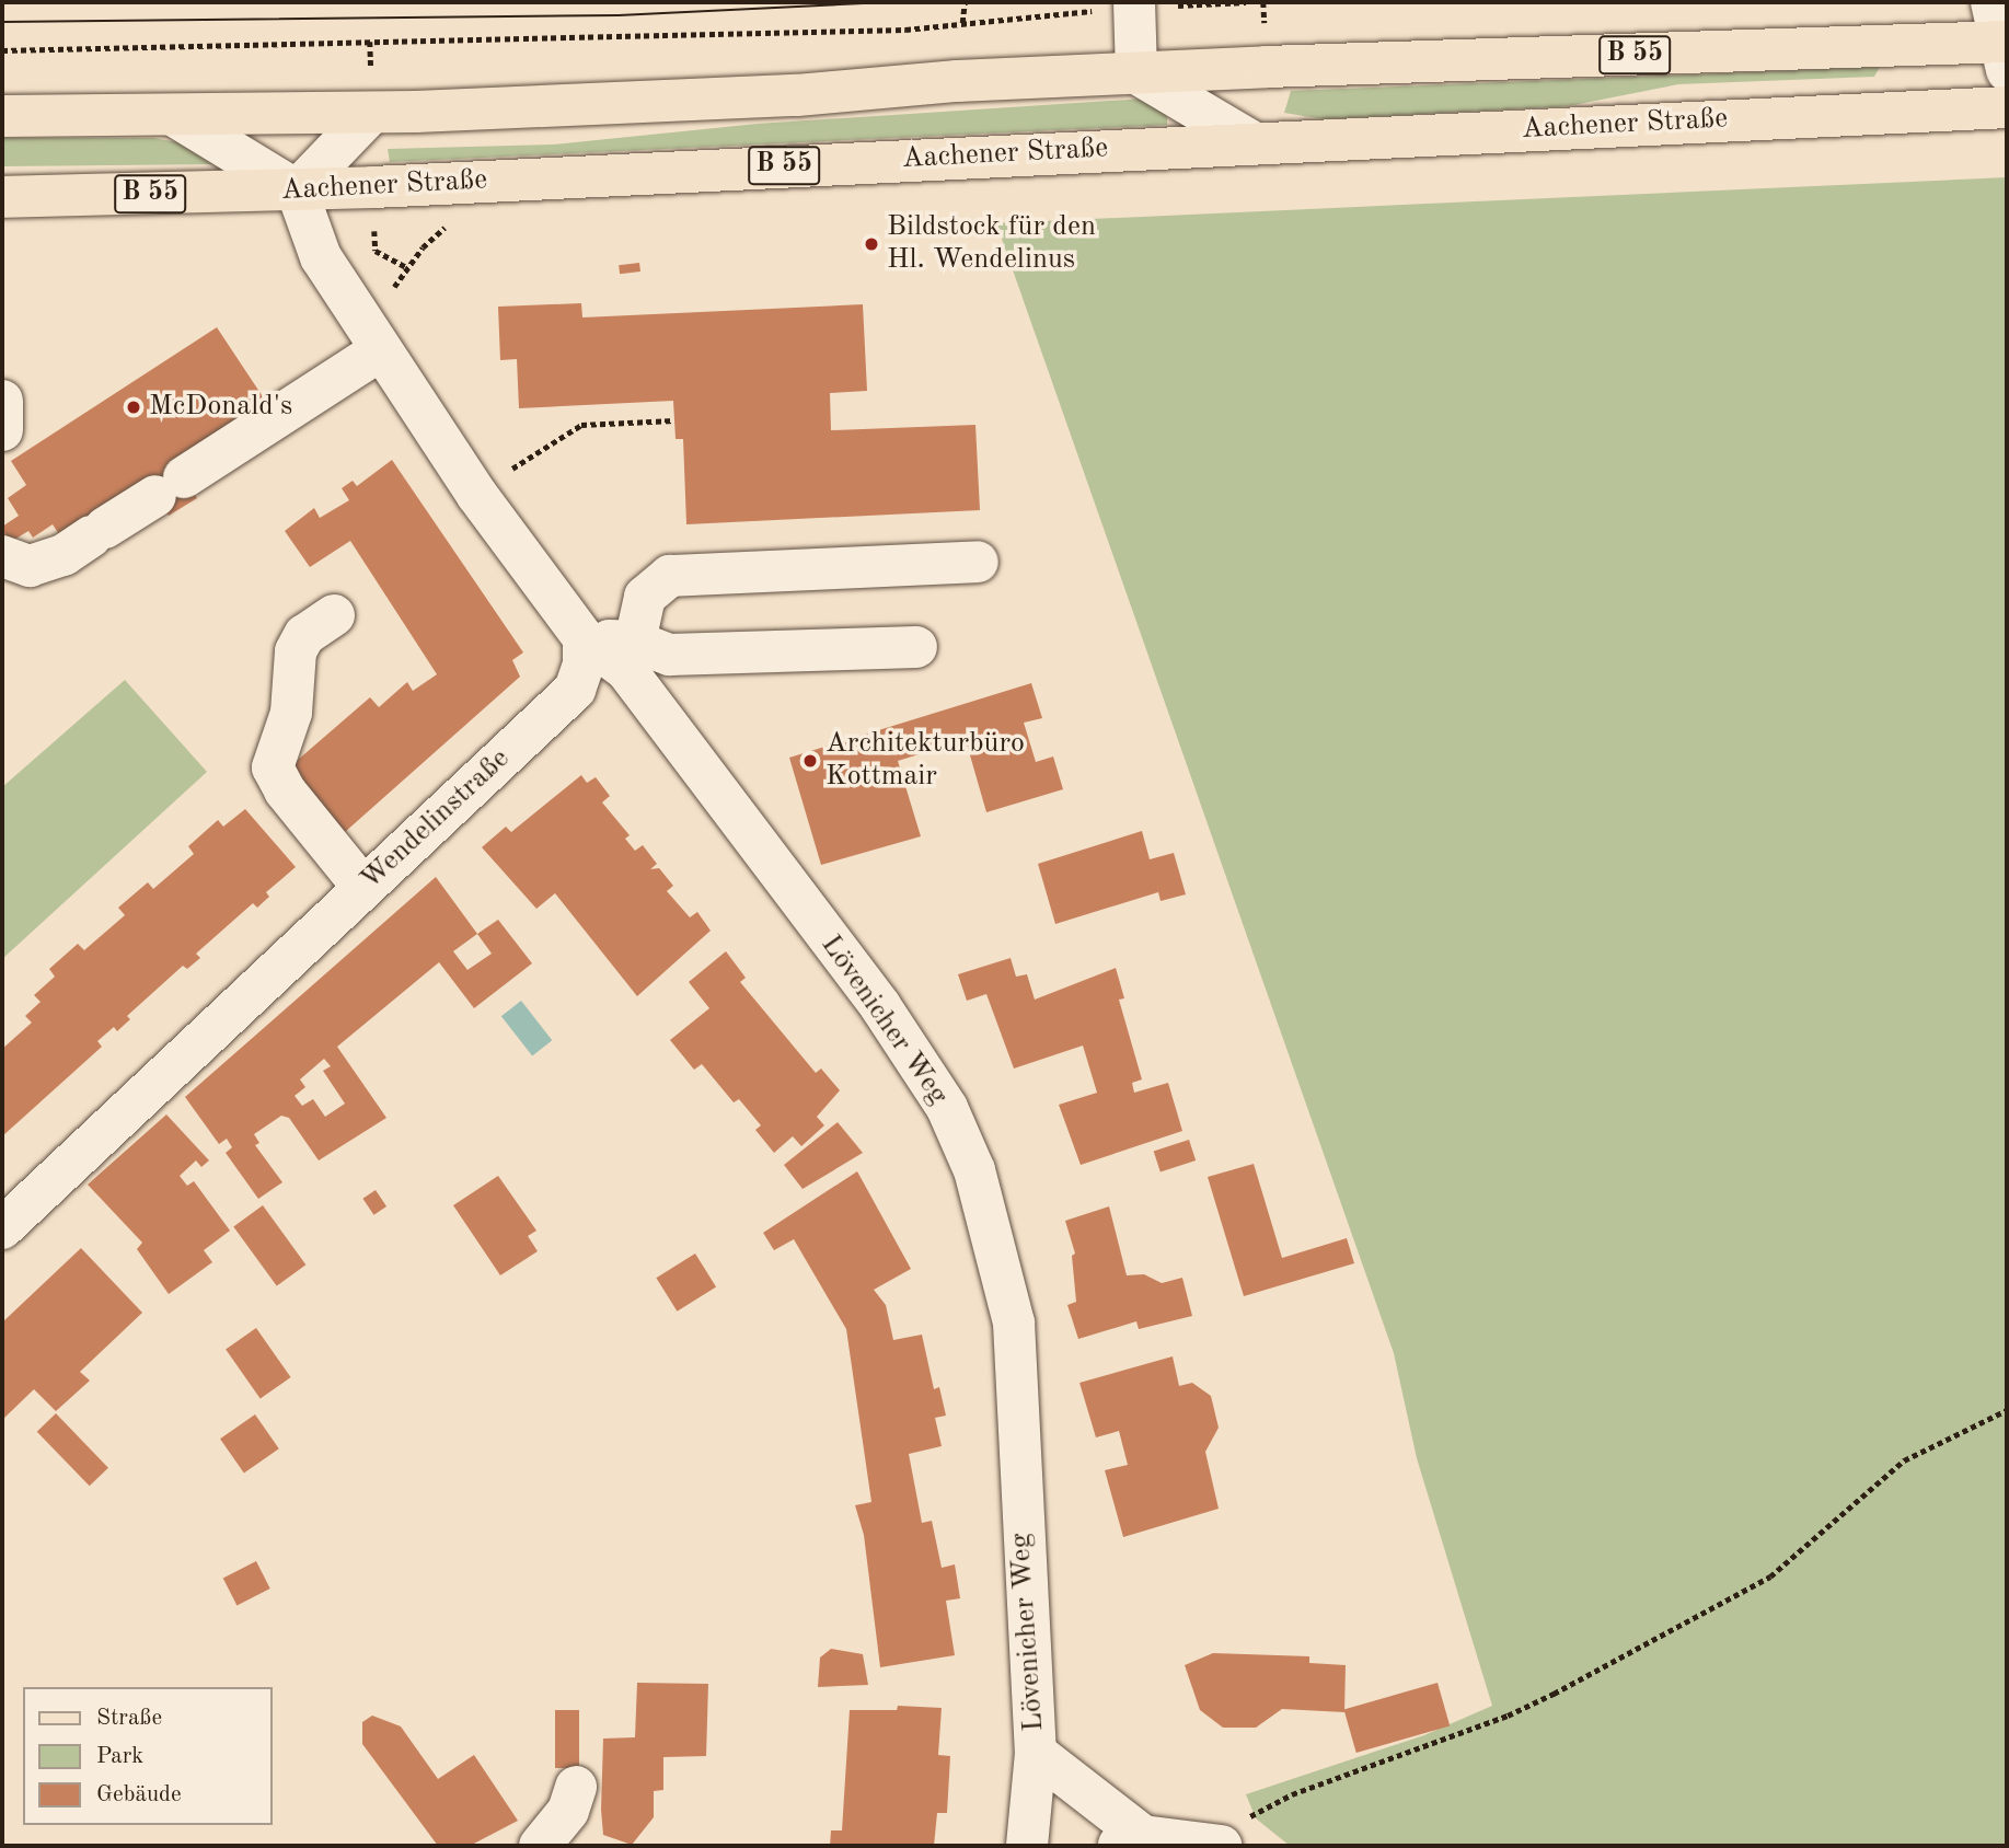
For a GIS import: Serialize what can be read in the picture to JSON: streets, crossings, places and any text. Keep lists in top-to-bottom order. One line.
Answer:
{"streets":{"main road":["B 55","Aachener Straße"],"street":["Wendelinstraße","Lövenicher Weg"]},"crossings":[["Wendelinstraße","Lövenicher Weg"]],"places":["Bildstock für den Hl. Wendelinus","McDonald's","Architekturbüro Kottmair"],"legend":["Straße","Park","Gebäude"]}
